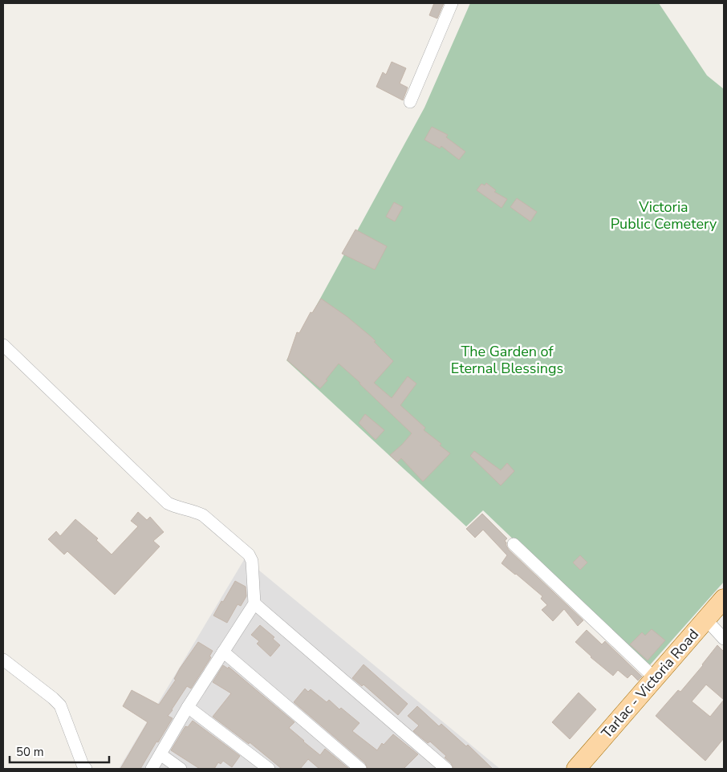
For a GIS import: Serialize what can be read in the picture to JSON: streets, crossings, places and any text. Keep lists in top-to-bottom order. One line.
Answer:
{"streets":{"main road":["Tarlac - Victoria Road"]},"parks":["Victoria Public Cemetery","The Garden of Eternal Blessings"],"scale_bar":"50 m"}
